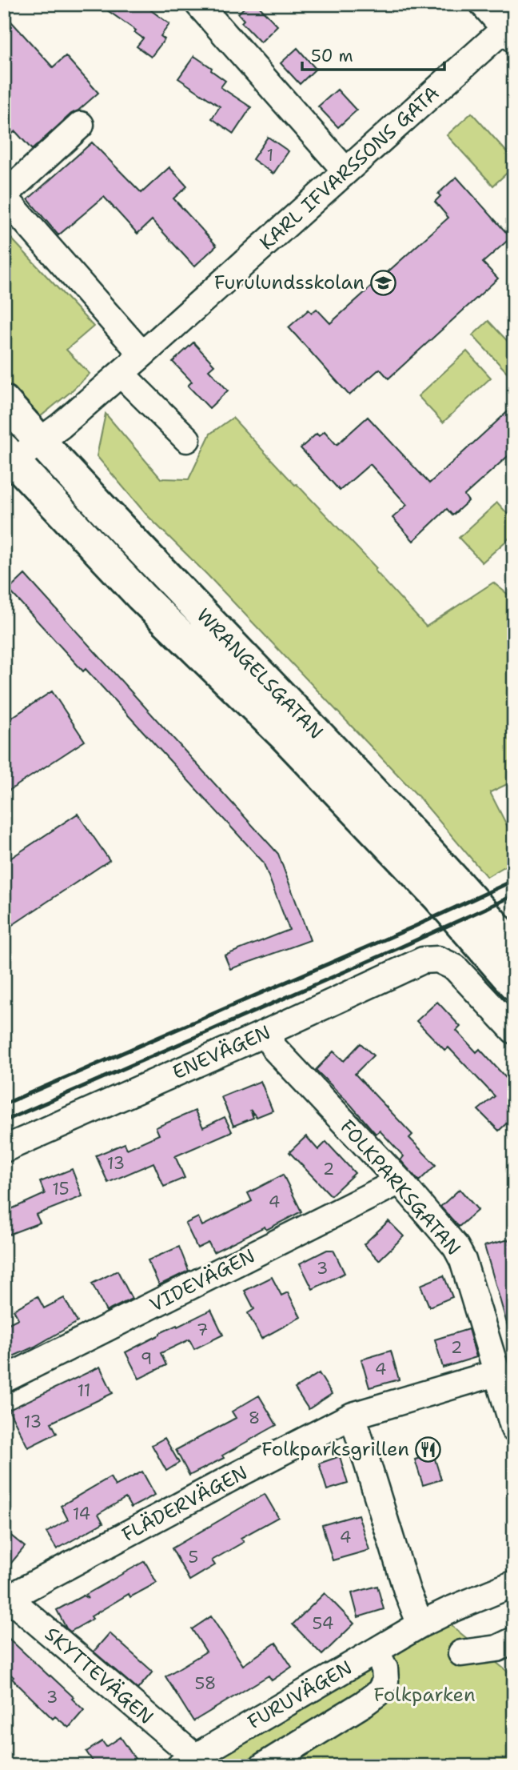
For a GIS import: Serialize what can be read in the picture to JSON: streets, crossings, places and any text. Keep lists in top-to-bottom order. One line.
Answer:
{"streets":{"main road":["WRANGELSGATAN"],"street":["KARL IFVARSSONS GATA","ENEVÄGEN","FOLKPARKSGATAN","VIDEVÄGEN","FLÄDERVÄGEN","SKYTTEVÄGEN","FURUVÄGEN"]},"crossings":[["KARL IFVARSSONS GATA","WRANGELSGATAN"],["ENEVÄGEN","FOLKPARKSGATAN"],["FOLKPARKSGATAN","VIDEVÄGEN"],["FOLKPARKSGATAN","FLÄDERVÄGEN"],["FLÄDERVÄGEN","SKYTTEVÄGEN"],["SKYTTEVÄGEN","FURUVÄGEN"]],"parks":["Folkparken"],"places":{"school or university":["Furulundsskolan"],"restaurant":["Folkparksgrillen"]},"house_numbers":["1","13","2","15","4","3","7","2","9","4","11","8","13","14","4","5","54","58","3"],"scale_bar":"50 m"}
